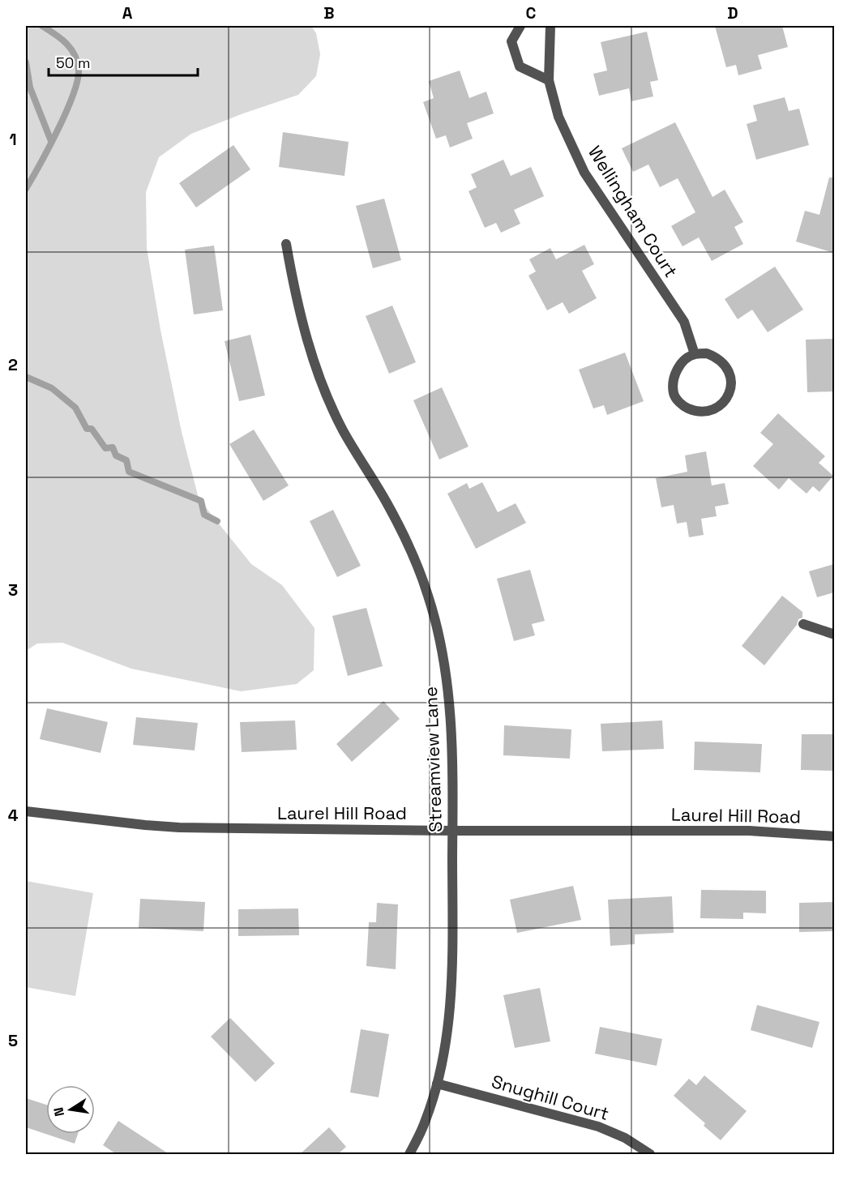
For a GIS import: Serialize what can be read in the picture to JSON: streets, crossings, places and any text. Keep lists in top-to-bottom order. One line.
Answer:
{"streets":{"street":["Wellingham Court","Streamview Lane","Laurel Hill Road","Snughill Court"]},"crossings":[["Streamview Lane","Laurel Hill Road"],["Streamview Lane","Snughill Court"]],"scale_bar":"50 m","north":"left","grid":{"columns":["A","B","C","D"],"rows":["1","2","3","4","5"]}}
